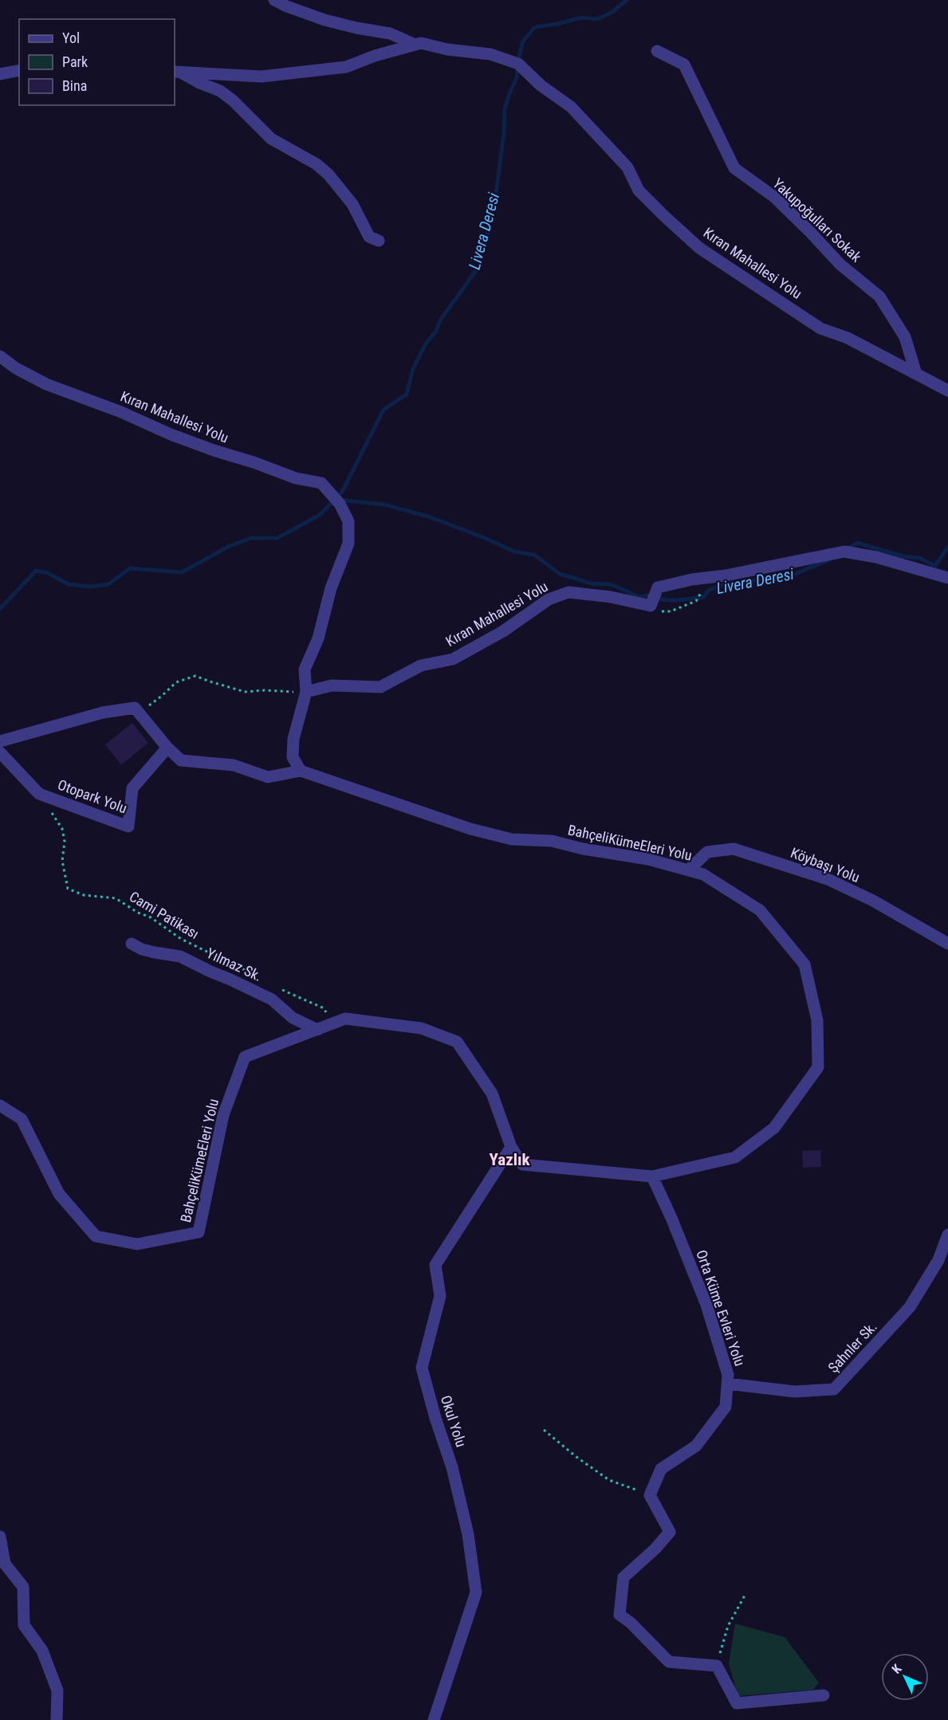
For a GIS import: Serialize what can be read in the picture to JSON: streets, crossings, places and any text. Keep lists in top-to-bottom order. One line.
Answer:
{"streets":{"street":["Yakupoğulları Sokak","Kıran Mahallesi Yolu","Otopark Yolu","BahçeliKümeEleri Yolu","Köybaşı Yolu","Yılmaz Sk.","Orta Küme Evleri Yolu","Şahnler Sk.","Okul Yolu"],"path":["Cami Patikası"]},"crossings":[["Yakupoğulları Sokak","Kıran Mahallesi Yolu"],["Kıran Mahallesi Yolu","BahçeliKümeEleri Yolu"],["Otopark Yolu","BahçeliKümeEleri Yolu"],["Otopark Yolu","Cami Patikası"],["BahçeliKümeEleri Yolu","Köybaşı Yolu"],["BahçeliKümeEleri Yolu","Yılmaz Sk."],["BahçeliKümeEleri Yolu","Orta Küme Evleri Yolu"],["BahçeliKümeEleri Yolu","Okul Yolu"],["Orta Küme Evleri Yolu","Şahnler Sk."]],"districts":["Yazlık"],"water":["Livera Deresi"],"legend":["Yol","Park","Bina"],"north":"top left"}
